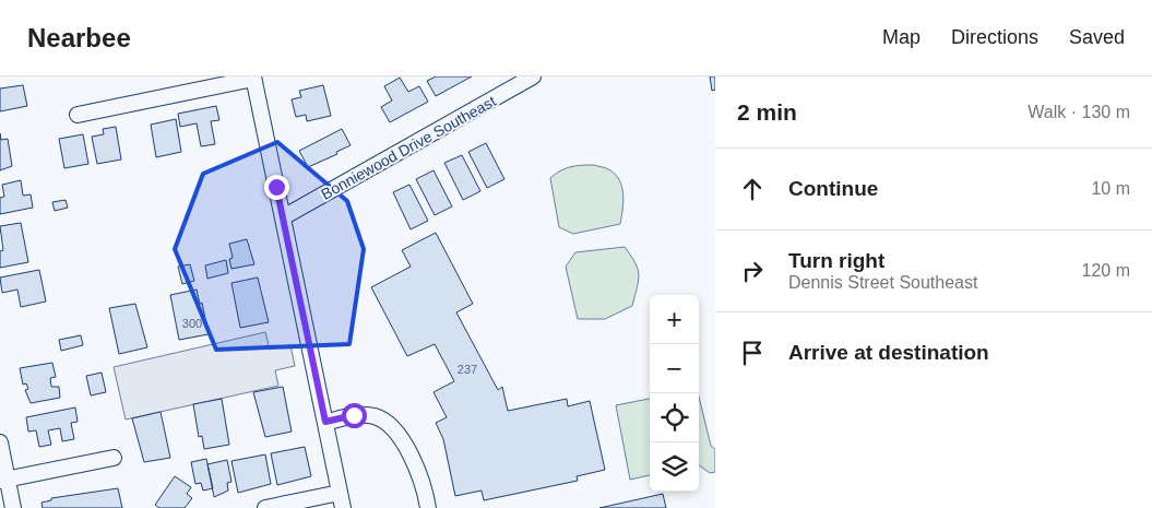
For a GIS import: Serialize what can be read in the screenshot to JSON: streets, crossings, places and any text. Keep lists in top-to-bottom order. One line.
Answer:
{"streets":{"street":["Bonniewood Drive Southeast"]},"house_numbers":["300","237"],"page":{"header":"Nearbee","nav":["Map","Directions","Saved"],"heading":["2 min","Walk · 130 m"],"list":[["Continue","10 m"],["Turn right","Dennis Street Southeast","120 m"],"Arrive at destination"],"map_buttons":["+","−"]}}
